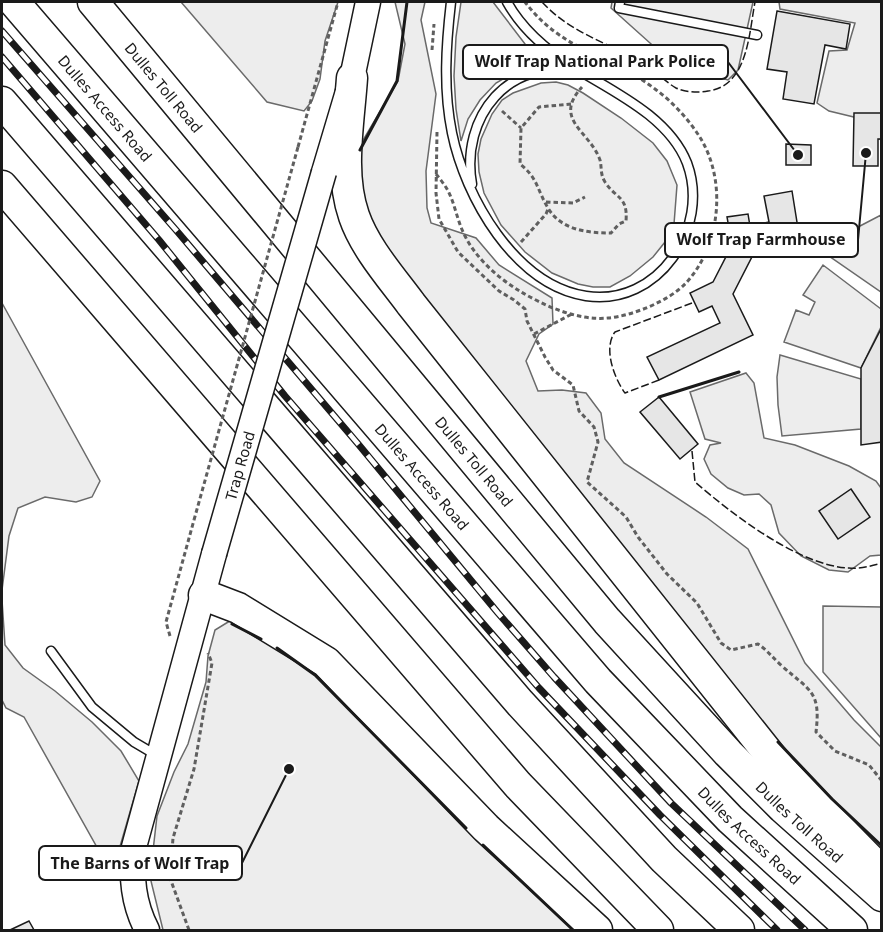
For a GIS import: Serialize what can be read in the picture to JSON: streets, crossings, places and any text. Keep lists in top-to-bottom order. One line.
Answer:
{"streets":{"highway":["Dulles Toll Road","Dulles Access Road"],"main road":["Trap Road"]},"places":["Wolf Trap Farmhouse","Wolf Trap National Park Police","The Barns of Wolf Trap"]}
